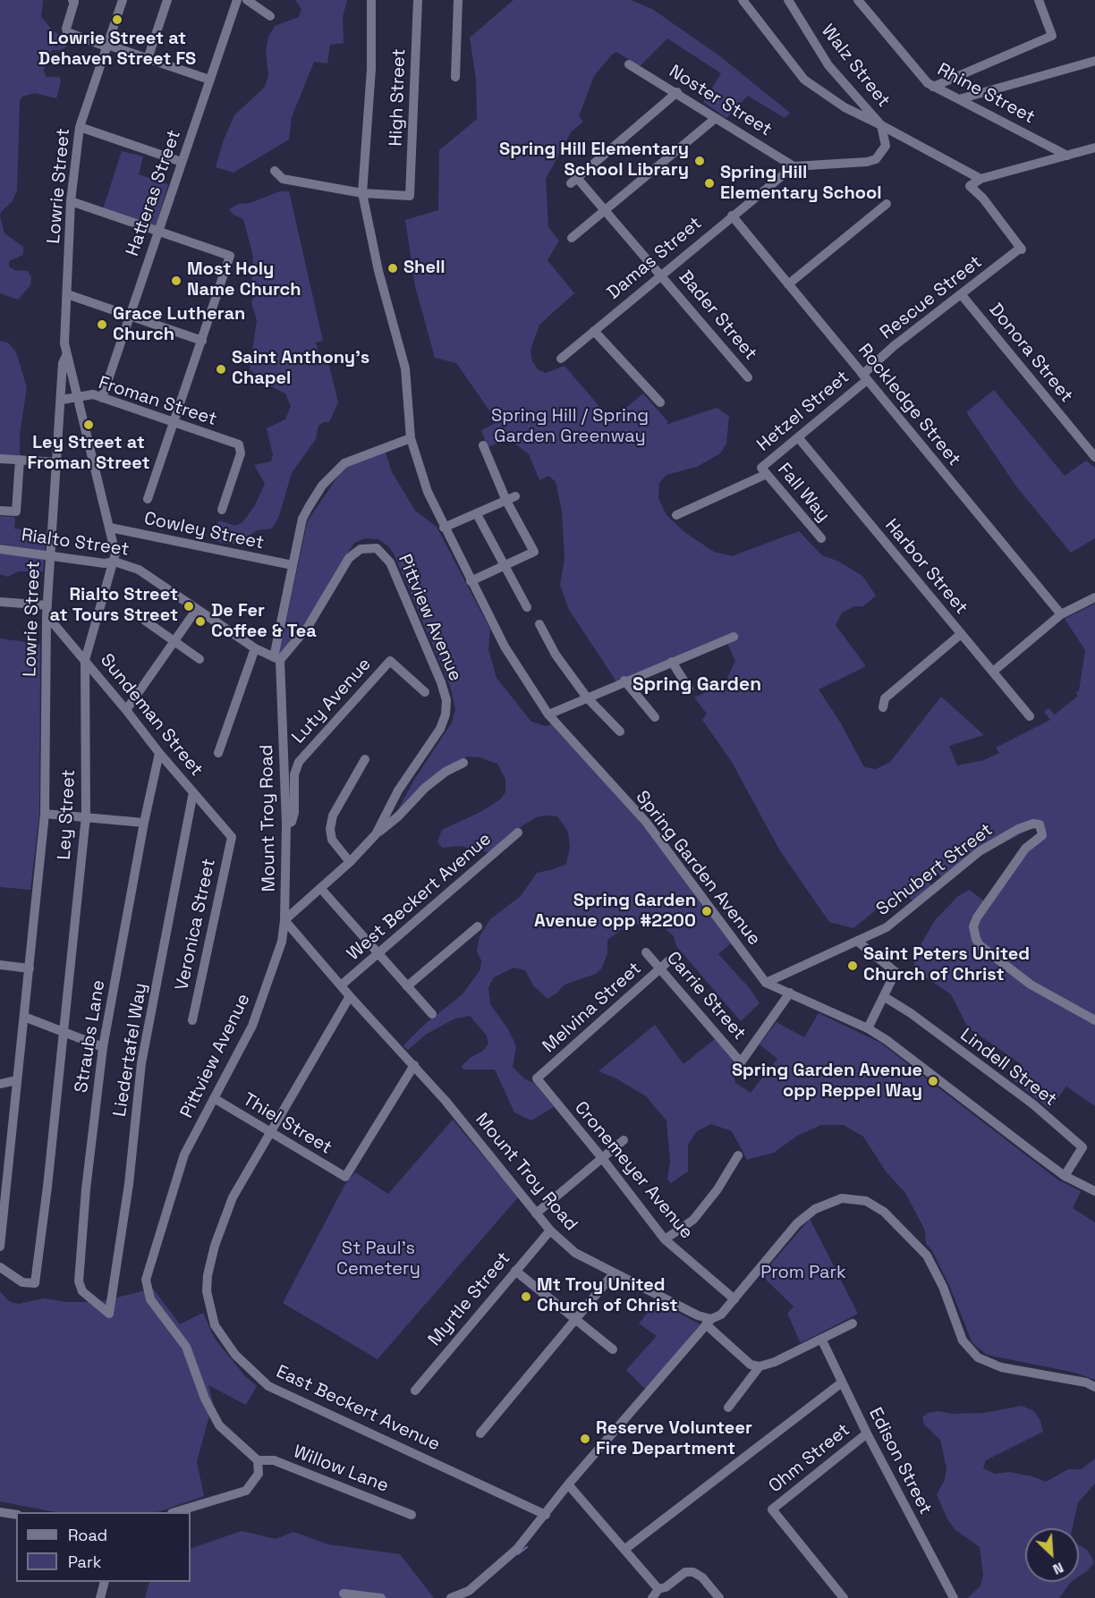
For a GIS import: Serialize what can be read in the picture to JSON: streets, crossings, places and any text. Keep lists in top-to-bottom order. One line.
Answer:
{"streets":{"street":["Walz Street","Rhine Street","High Street","Noster Street","Lowrie Street","Hatteras Street","Damas Street","Rescue Street","Bader Street","Donora Street","Froman Street","Rockledge Street","Hetzel Street","Fall Way","Cowley Street","Rialto Street","Harbor Street","Pittview Avenue","Luty Avenue","Sundeman Street","Ley Street","Mount Troy Road","Spring Garden Avenue","Schubert Street","West Beckert Avenue","Veronica Street","Carrie Street","Melvina Street","Straubs Lane","Liedertafel Way","Lindell Street","Thiel Street","Cronemeyer Avenue","Myrtle Street","East Beckert Avenue","Ohm Street","Edison Street","Willow Lane"]},"crossings":[["High Street","Spring Garden Avenue"],["Noster Street","Damas Street"],["Noster Street","Bader Street"],["Lowrie Street","Froman Street"],["Lowrie Street","Sundeman Street"],["Lowrie Street","Ley Street"],["Hatteras Street","Froman Street"],["Damas Street","Bader Street"],["Damas Street","Rockledge Street"],["Rescue Street","Donora Street"],["Rescue Street","Rockledge Street"],["Rescue Street","Hetzel Street"],["Froman Street","Ley Street"],["Rockledge Street","Hetzel Street"],["Hetzel Street","Fall Way"],["Hetzel Street","Harbor Street"],["Cowley Street","Ley Street"],["Cowley Street","Mount Troy Road"],["Rialto Street","Pittview Avenue"],["Rialto Street","Ley Street"],["Rialto Street","Mount Troy Road"],["Pittview Avenue","Mount Troy Road"],["Pittview Avenue","Thiel Street"],["Pittview Avenue","Willow Lane"],["Luty Avenue","Mount Troy Road"],["Sundeman Street","Ley Street"],["Sundeman Street","Veronica Street"],["Sundeman Street","Straubs Lane"],["Sundeman Street","Liedertafel Way"],["Mount Troy Road","Spring Garden Avenue"],["Mount Troy Road","West Beckert Avenue"],["Mount Troy Road","Thiel Street"],["Mount Troy Road","Myrtle Street"],["Mount Troy Road","East Beckert Avenue"],["Spring Garden Avenue","Schubert Street"],["Carrie Street","Melvina Street"],["Melvina Street","Cronemeyer Avenue"],["Straubs Lane","Liedertafel Way"],["Thiel Street","East Beckert Avenue"],["Ohm Street","Edison Street"]],"districts":["Spring Garden"],"parks":["Spring Hill / Spring Garden Greenway","St Paul's Cemetery","Prom Park"],"places":["Lowrie Street at Dehaven Street FS","Spring Hill Elementary School Library","Spring Hill Elementary School","Shell","Most Holy Name Church","Grace Lutheran Church","Saint Anthony's Chapel","Ley Street at Froman Street","Rialto Street at Tours Street","De Fer Coffee & Tea","Spring Garden Avenue opp #2200","Saint Peters United Church of Christ","Spring Garden Avenue opp Reppel Way","Mt Troy United Church of Christ","Reserve Volunteer Fire Department"],"legend":["Road","Park"],"north":"bottom right"}
